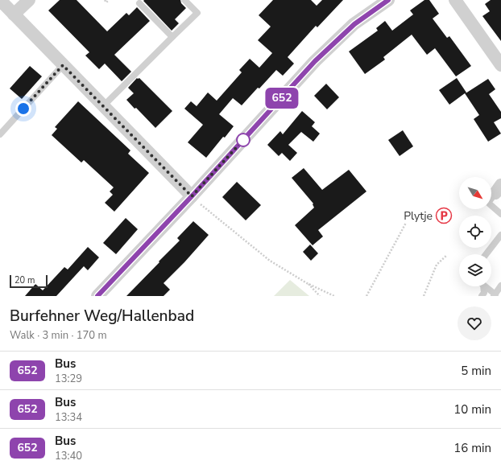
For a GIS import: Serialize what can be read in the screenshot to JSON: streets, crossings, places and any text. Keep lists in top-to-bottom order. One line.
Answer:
{"places":{"parking":["Plytje"]},"lines":["bus line 652"],"scale_bar":"20 m","north":"bottom right","page":{"on_map":"652","scale":"20 m","heading":["Burfehner Weg/Hallenbad","Walk · 3 min · 170 m"],"list":[{"mark":"652","name":"Bus","note":"13:29","value":"5 min"},{"mark":"652","name":"Bus","note":"13:34","value":"10 min"},{"mark":"652","name":"Bus","note":"13:40","value":"16 min"}]}}
